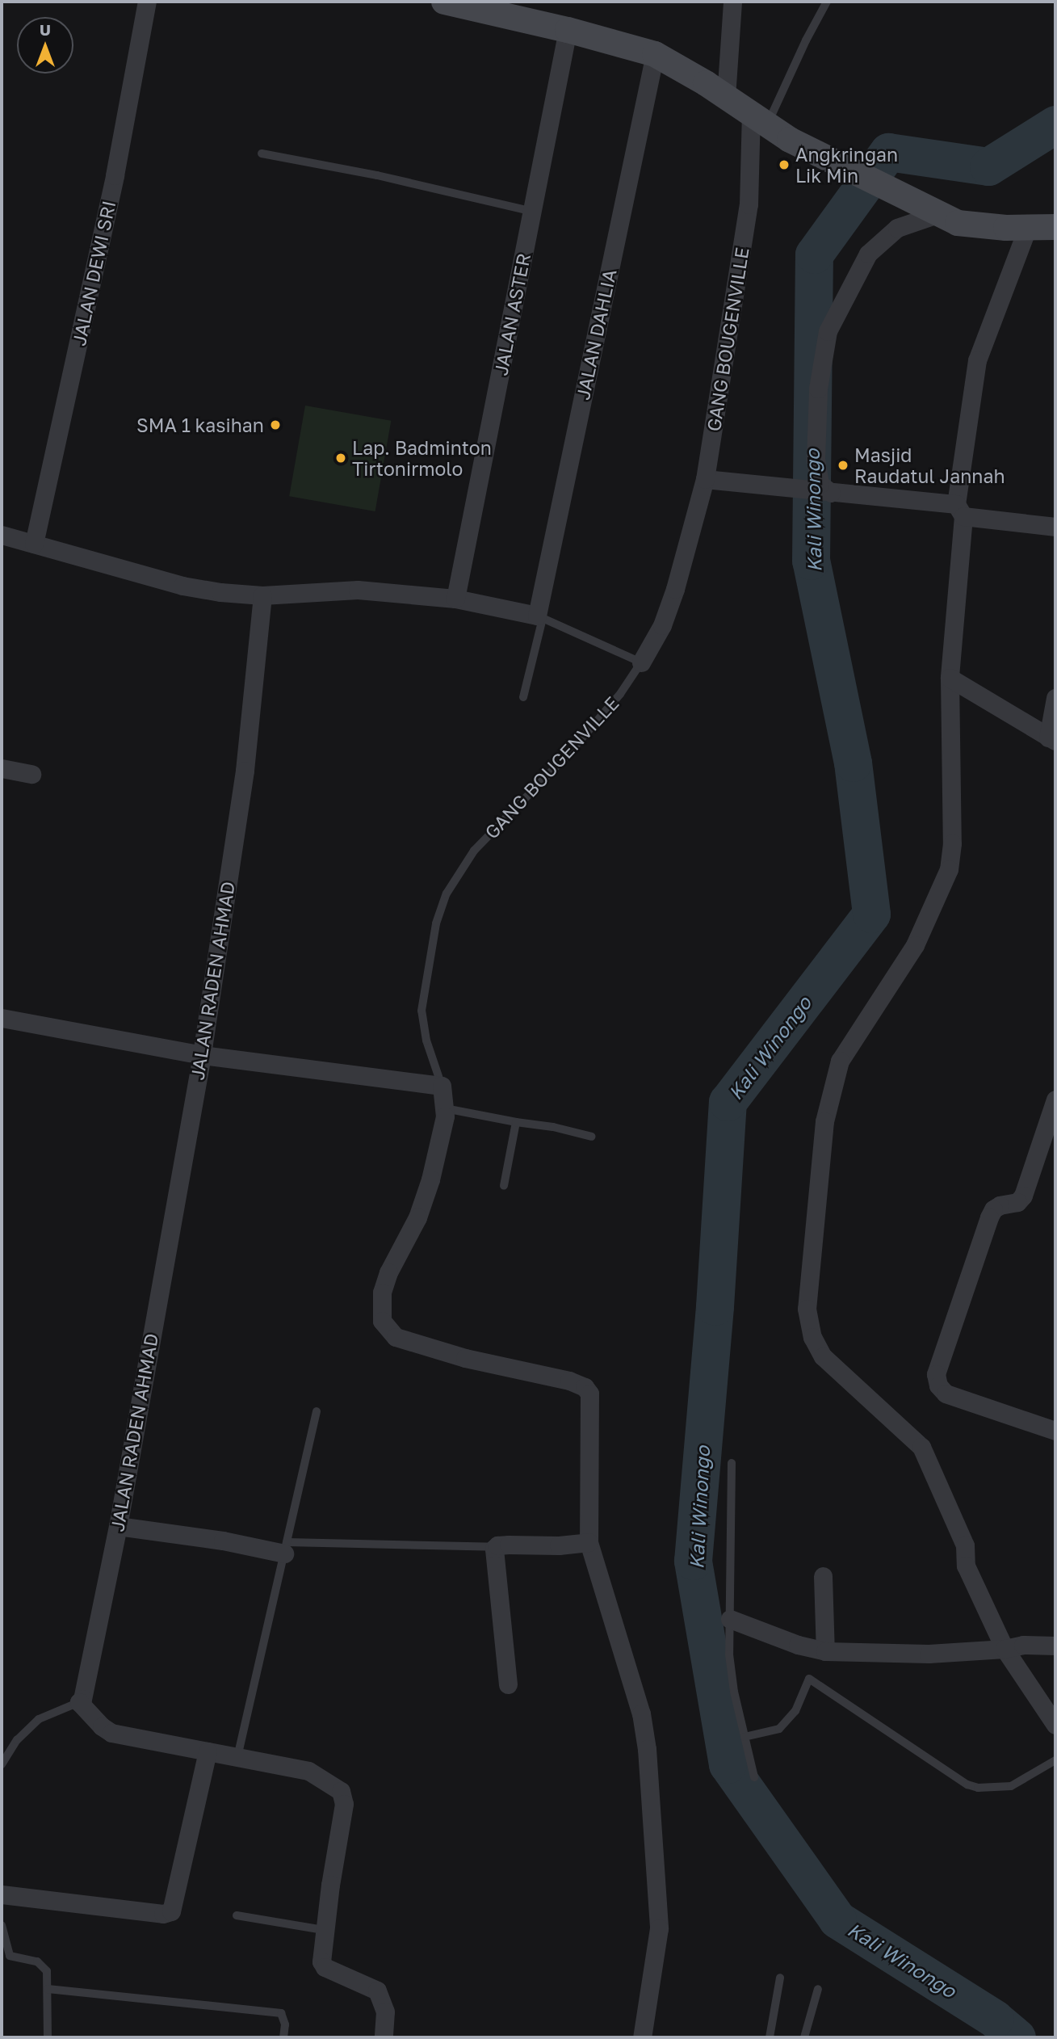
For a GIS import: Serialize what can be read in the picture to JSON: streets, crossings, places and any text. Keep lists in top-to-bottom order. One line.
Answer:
{"streets":{"street":["JALAN DEWI SRI","JALAN ASTER","JALAN DAHLIA","GANG BOUGENVILLE","JALAN RADEN AHMAD"]},"water":["Kali Winongo"],"places":["Angkringan Lik Min","SMA 1 kasihan","Lap. Badminton Tirtonirmolo","Masjid Raudatul Jannah"],"north":"top"}
